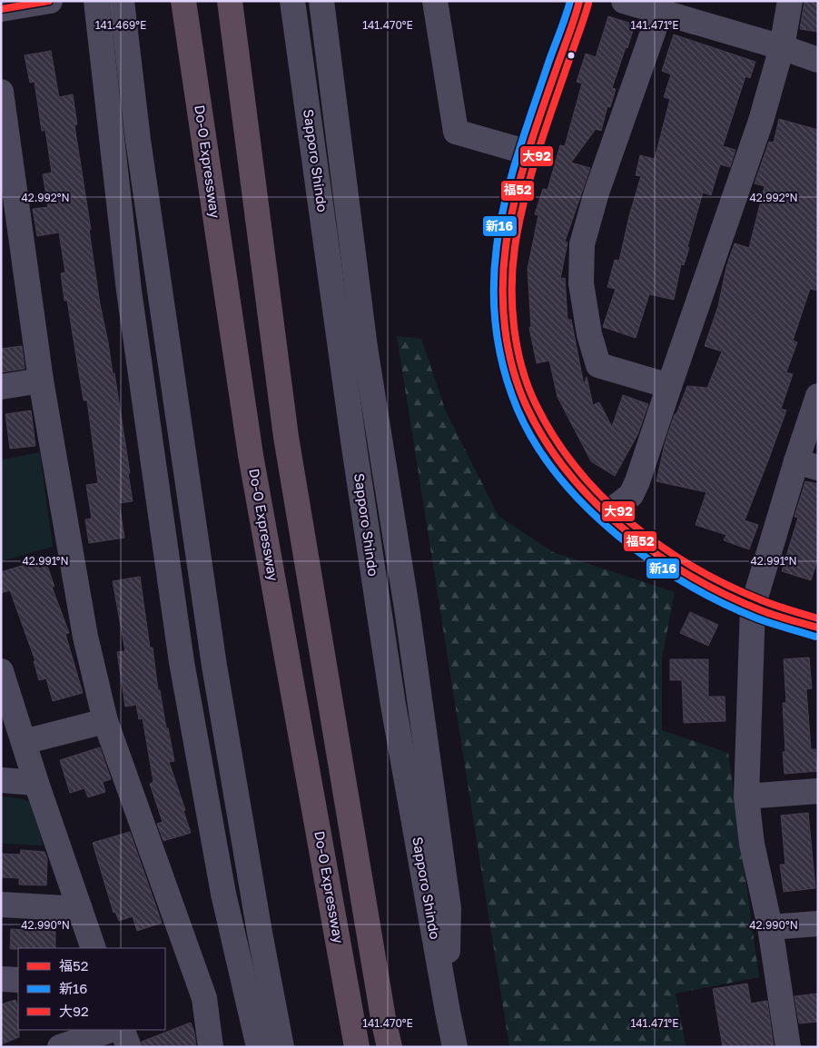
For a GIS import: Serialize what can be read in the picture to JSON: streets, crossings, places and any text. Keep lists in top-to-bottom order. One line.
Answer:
{"streets":{"highway":["Do-O Expressway"],"street":["Sapporo Shindo"]},"lines":["transit line 福52","transit line 新16","transit line 大92"],"legend":["福52","新16","大92"],"coordinates":["141.469°E","141.470°E","141.471°E","42.992°N","42.991°N","42.990°N"]}
